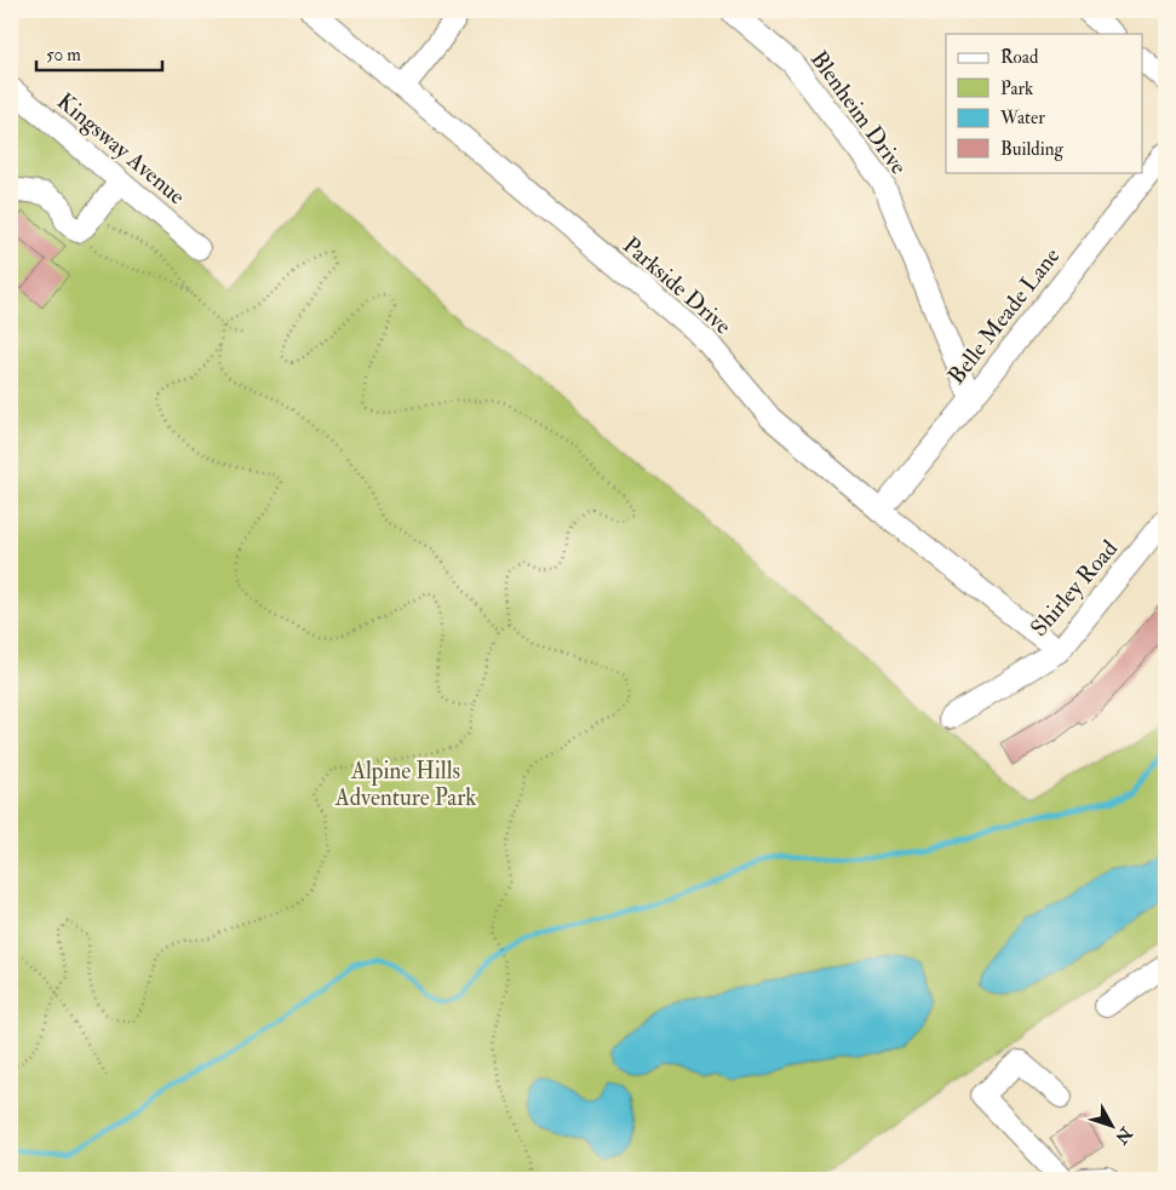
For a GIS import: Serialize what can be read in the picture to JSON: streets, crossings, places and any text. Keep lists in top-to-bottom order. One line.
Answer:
{"streets":{"street":["Blenheim Drive","Kingsway Avenue","Parkside Drive","Belle Meade Lane","Shirley Road"]},"crossings":[["Blenheim Drive","Belle Meade Lane"],["Parkside Drive","Belle Meade Lane"],["Parkside Drive","Shirley Road"]],"parks":["Alpine Hills Adventure Park"],"legend":["Road","Park","Water","Building"],"scale_bar":"50 m","north":"bottom right"}
